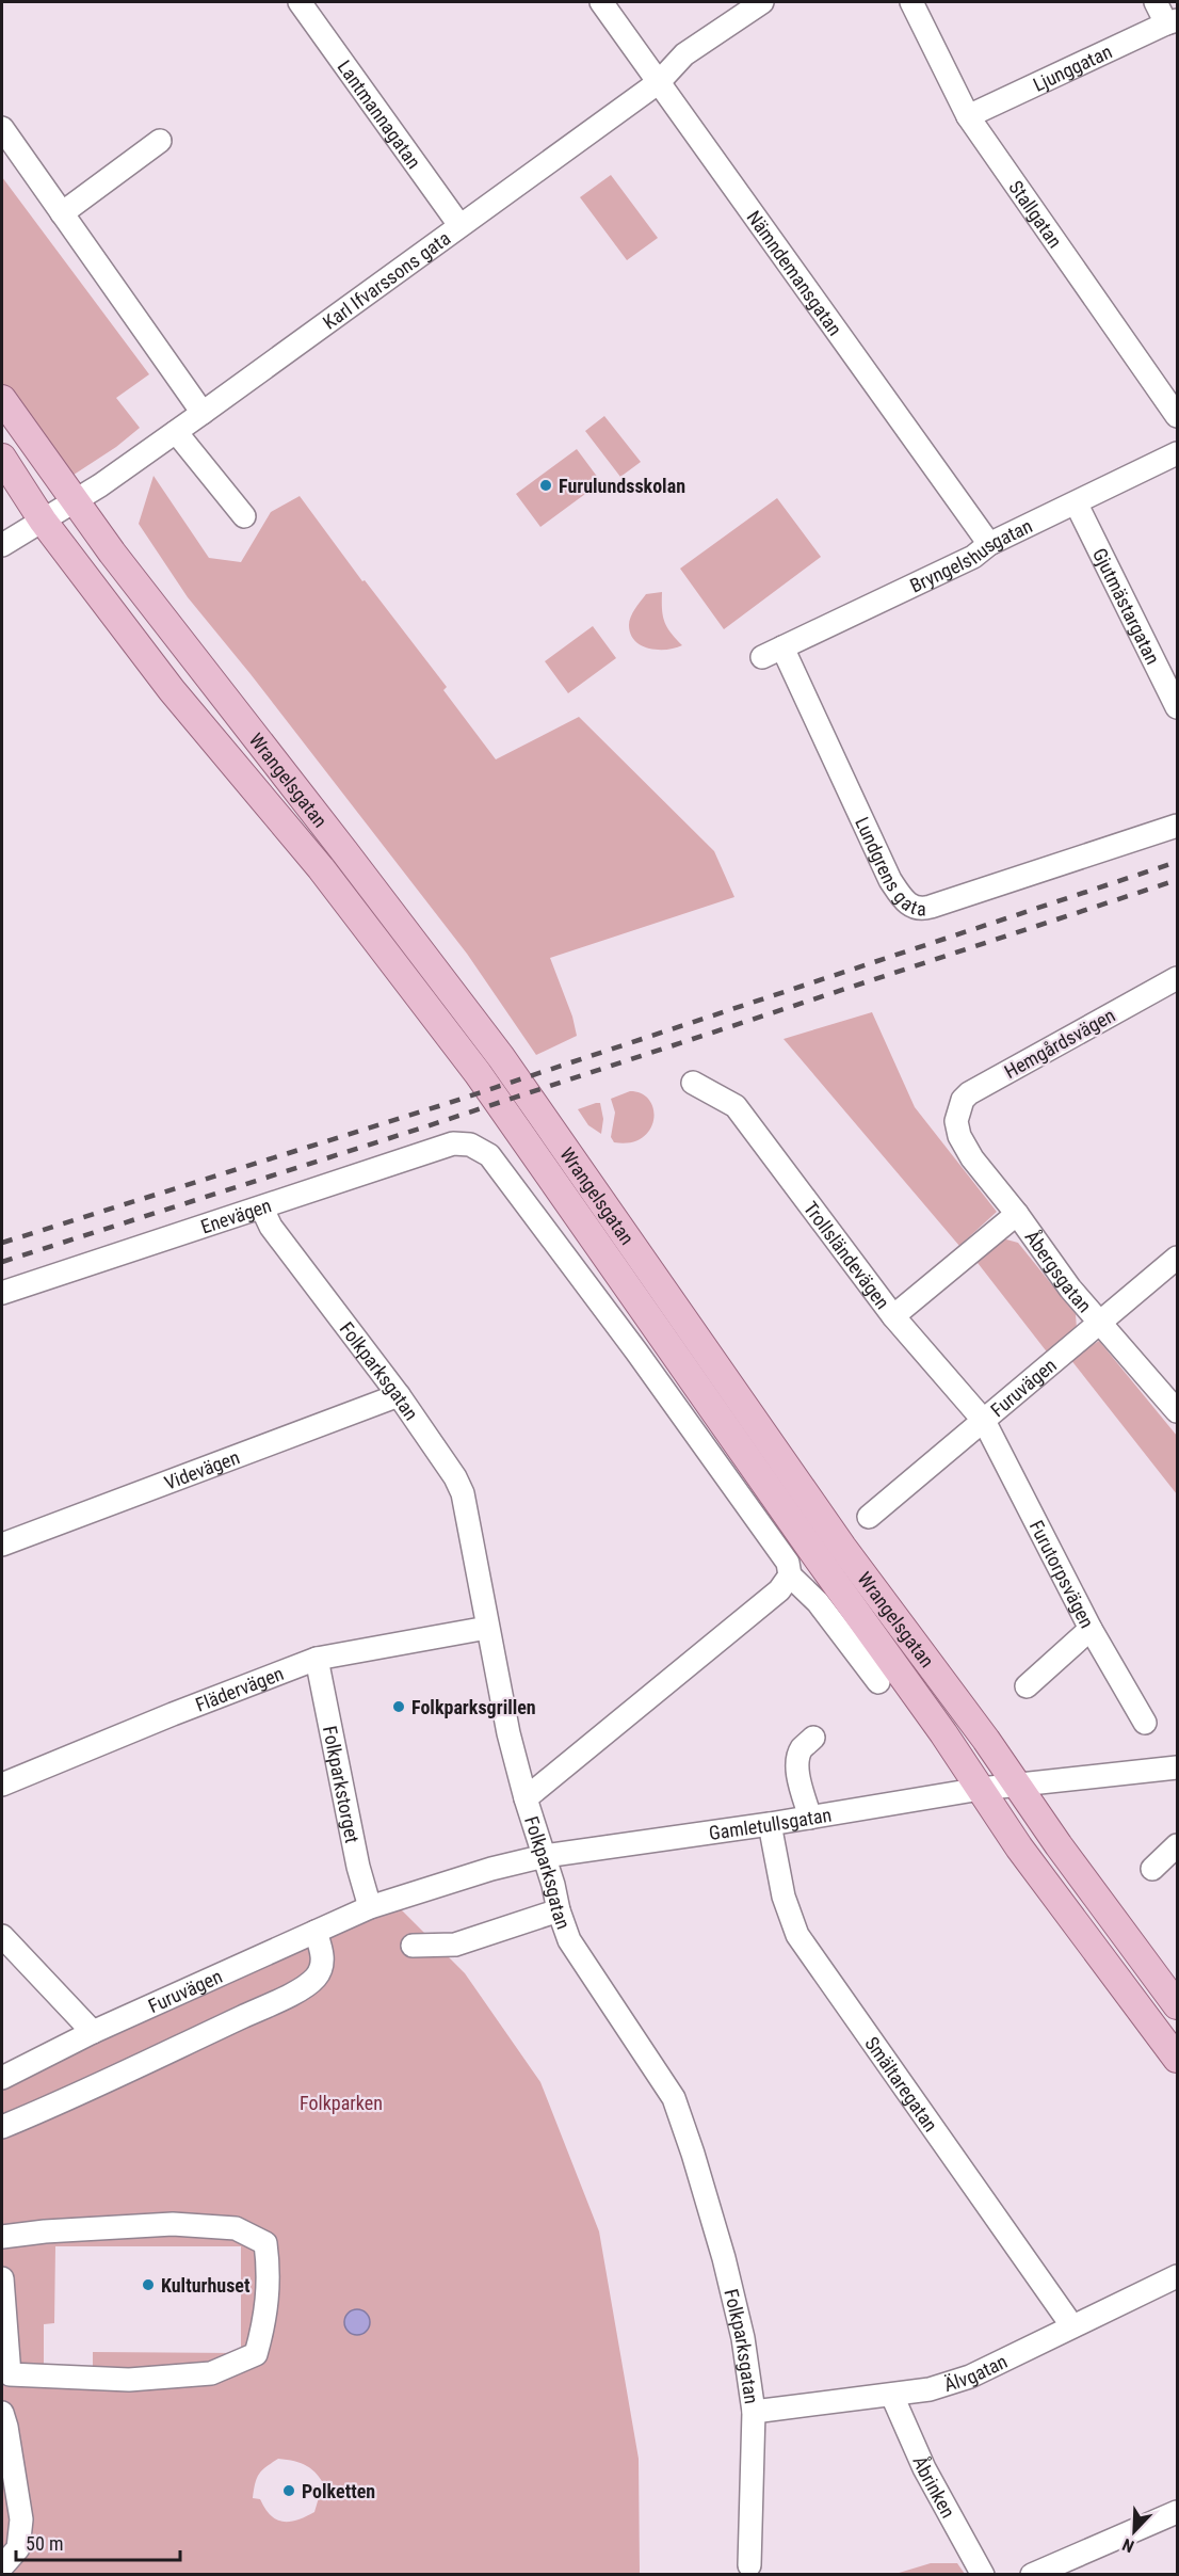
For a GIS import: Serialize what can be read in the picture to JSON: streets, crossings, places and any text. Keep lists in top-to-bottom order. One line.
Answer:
{"streets":{"main road":["Wrangelsgatan"],"street":["Ljunggatan","Lantmannagatan","Stallgatan","Nämndemansgatan","Karl Ifvarssons gata","Bryngelshusgatan","Gjutmästargatan","Lundgrens gata","Hemgårdsvägen","Enevägen","Trollsländevägen","Åbergsgatan","Folkparksgatan","Furuvägen","Videvägen","Furutorpsvägen","Flädervägen","Folkparkstorget","Gamletullsgatan","Smältaregatan","Älvgatan","Åbrinken"]},"crossings":[["Ljunggatan","Stallgatan"],["Lantmannagatan","Karl Ifvarssons gata"],["Nämndemansgatan","Karl Ifvarssons gata"],["Nämndemansgatan","Bryngelshusgatan"],["Karl Ifvarssons gata","Wrangelsgatan"],["Bryngelshusgatan","Gjutmästargatan"],["Bryngelshusgatan","Lundgrens gata"],["Wrangelsgatan","Gamletullsgatan"],["Hemgårdsvägen","Åbergsgatan"],["Enevägen","Folkparksgatan"],["Trollsländevägen","Åbergsgatan"],["Trollsländevägen","Furutorpsvägen"],["Åbergsgatan","Furuvägen"],["Folkparksgatan","Videvägen"],["Folkparksgatan","Flädervägen"],["Folkparksgatan","Gamletullsgatan"],["Folkparksgatan","Älvgatan"],["Furuvägen","Furutorpsvägen"],["Furuvägen","Folkparkstorget"],["Furuvägen","Gamletullsgatan"],["Flädervägen","Folkparkstorget"],["Folkparkstorget","Gamletullsgatan"],["Gamletullsgatan","Smältaregatan"],["Smältaregatan","Älvgatan"],["Älvgatan","Åbrinken"]],"parks":["Folkparken"],"places":["Furulundsskolan","Folkparksgrillen","Kulturhuset","Polketten"],"scale_bar":"50 m","north":"bottom left"}
